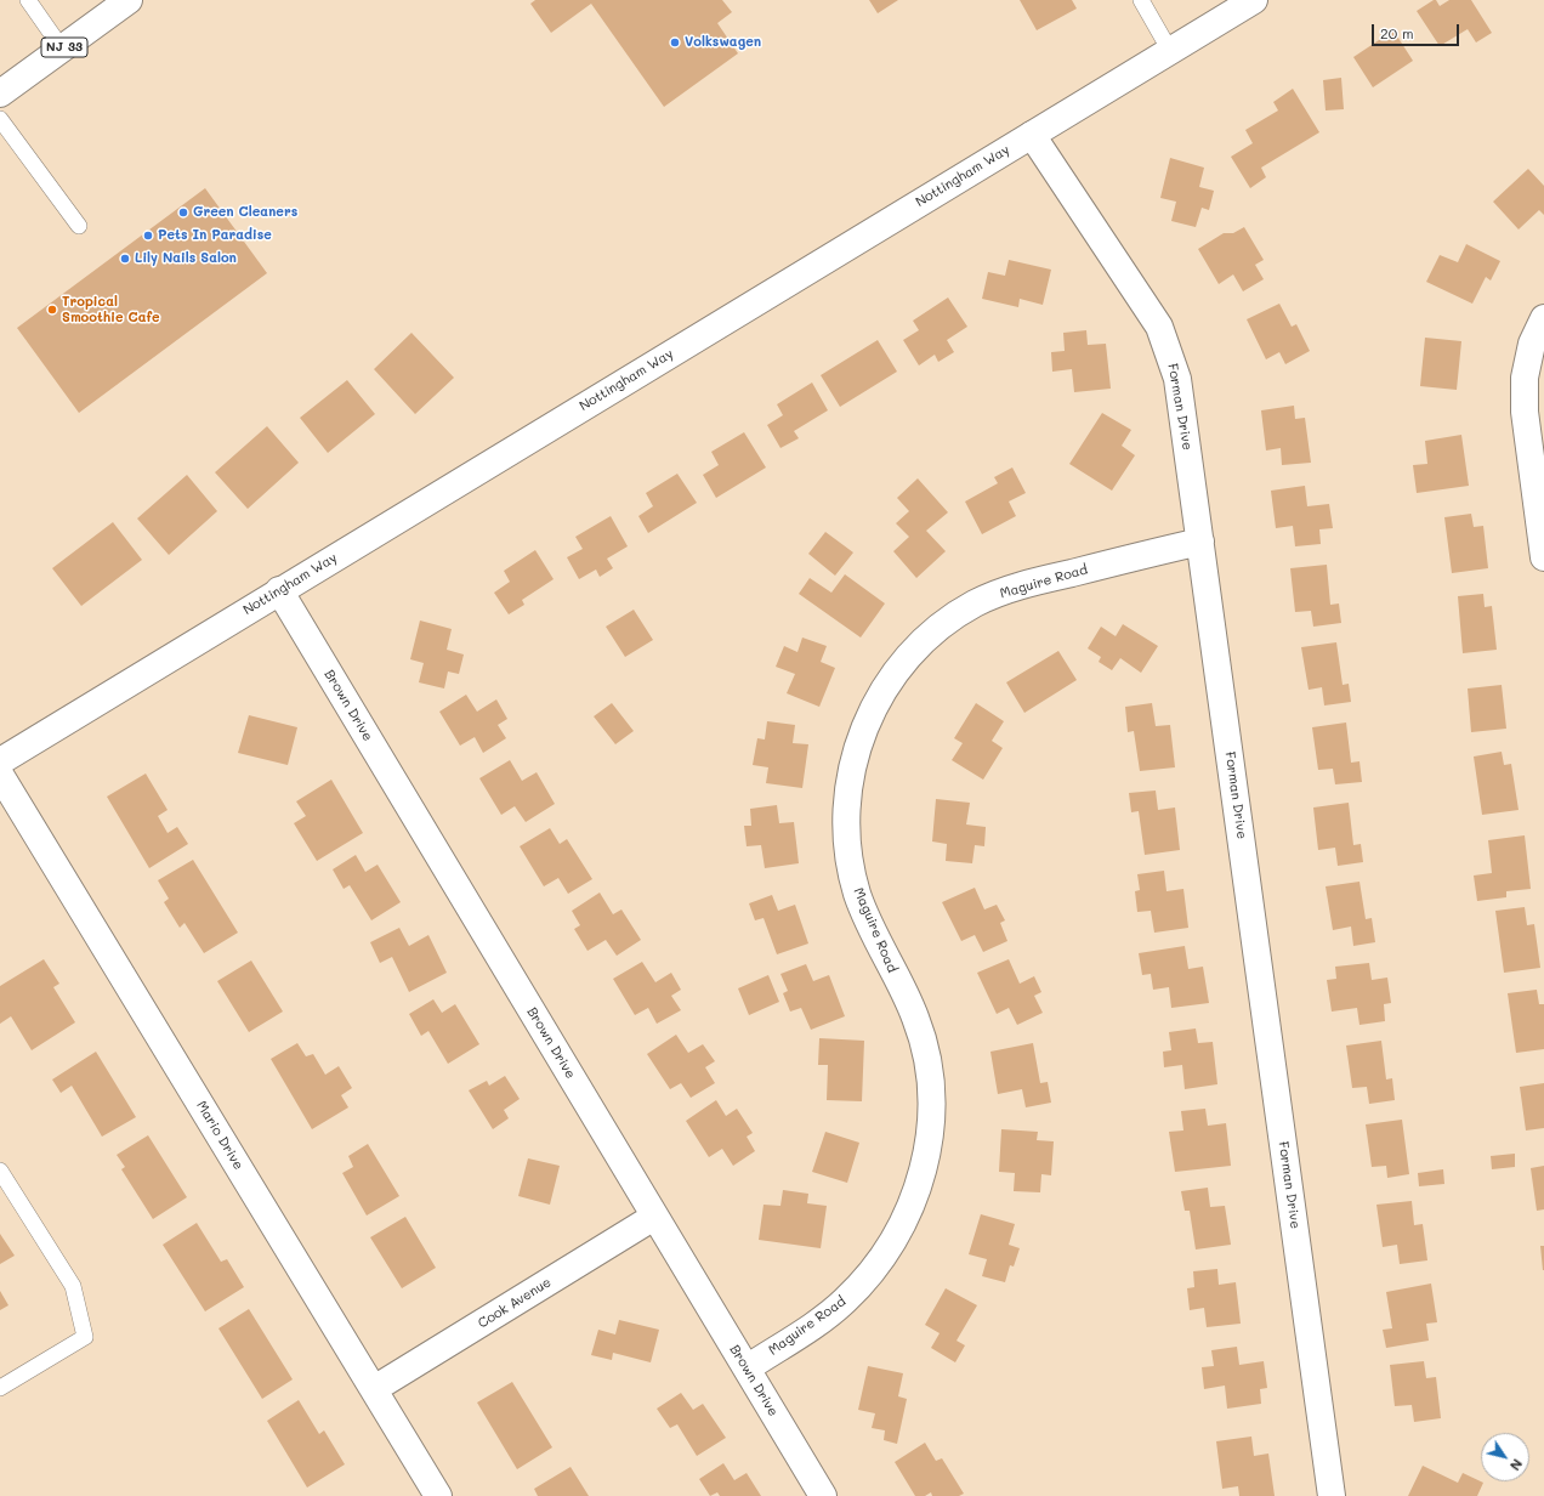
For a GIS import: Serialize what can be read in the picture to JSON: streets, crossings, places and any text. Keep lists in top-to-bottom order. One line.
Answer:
{"streets":{"street":["NJ 33","Nottingham Way","Forman Drive","Maguire Road","Brown Drive","Mario Drive","Cook Avenue"]},"crossings":[["Nottingham Way","Forman Drive"],["Nottingham Way","Brown Drive"],["Forman Drive","Maguire Road"],["Maguire Road","Brown Drive"],["Brown Drive","Cook Avenue"],["Mario Drive","Cook Avenue"]],"places":["Volkswagen","Green Cleaners","Pets In Paradise","Lily Nails Salon","Tropical Smoothie Cafe"],"scale_bar":"20 m","north":"bottom right"}
